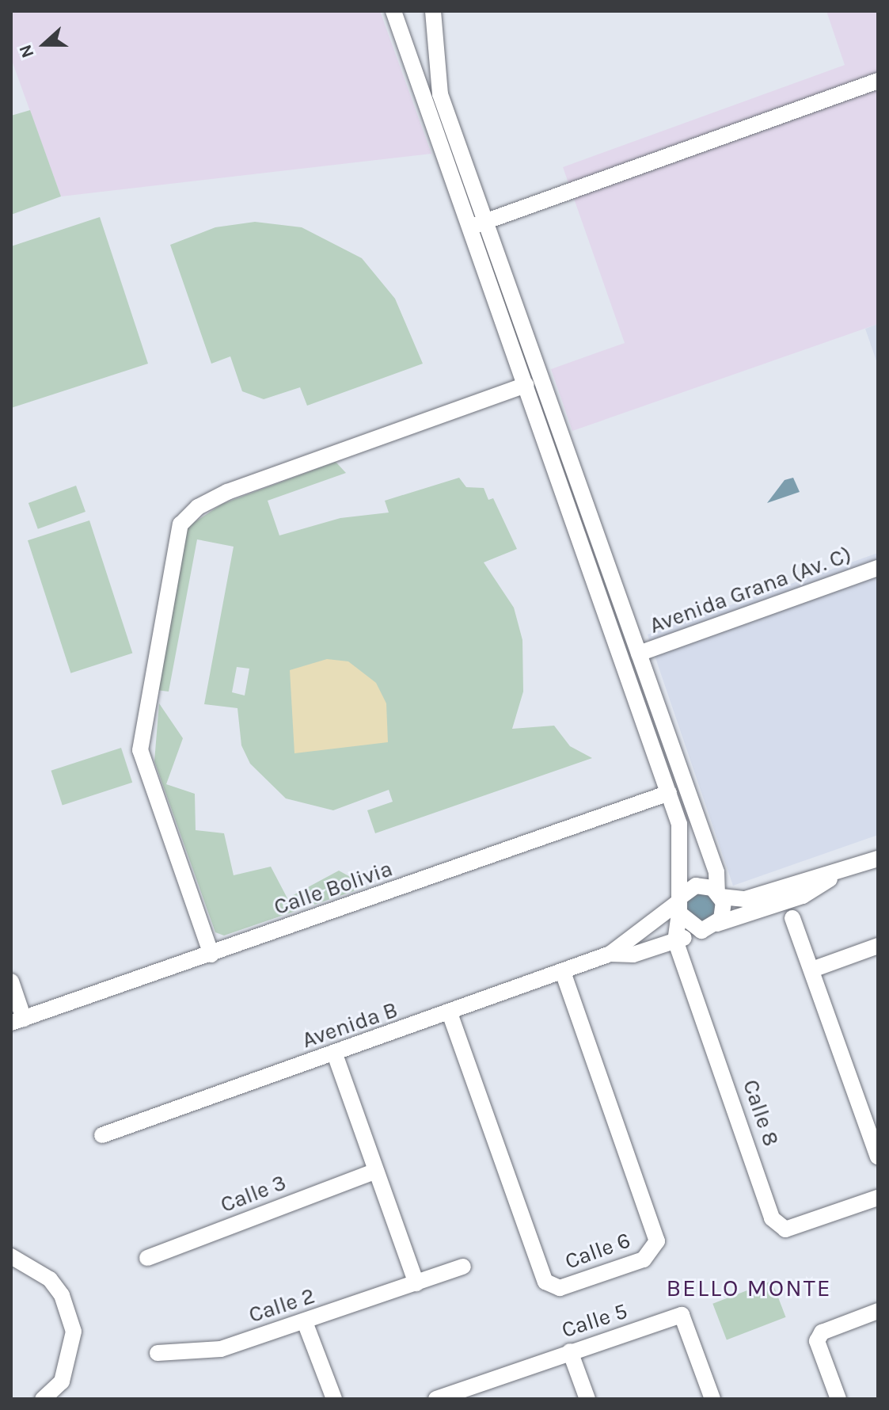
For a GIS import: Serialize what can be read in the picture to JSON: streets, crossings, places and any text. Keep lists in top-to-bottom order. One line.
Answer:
{"streets":{"street":["Avenida Grana (Av. C)","Calle Bolivia","Avenida B","Calle 8","Calle 3","Calle 6","Calle 2","Calle 5"]},"crossings":[["Calle Bolivia","Calle 8"],["Avenida B","Calle 8"],["Avenida B","Calle 6"]],"districts":["BELLO MONTE"],"north":"left"}
